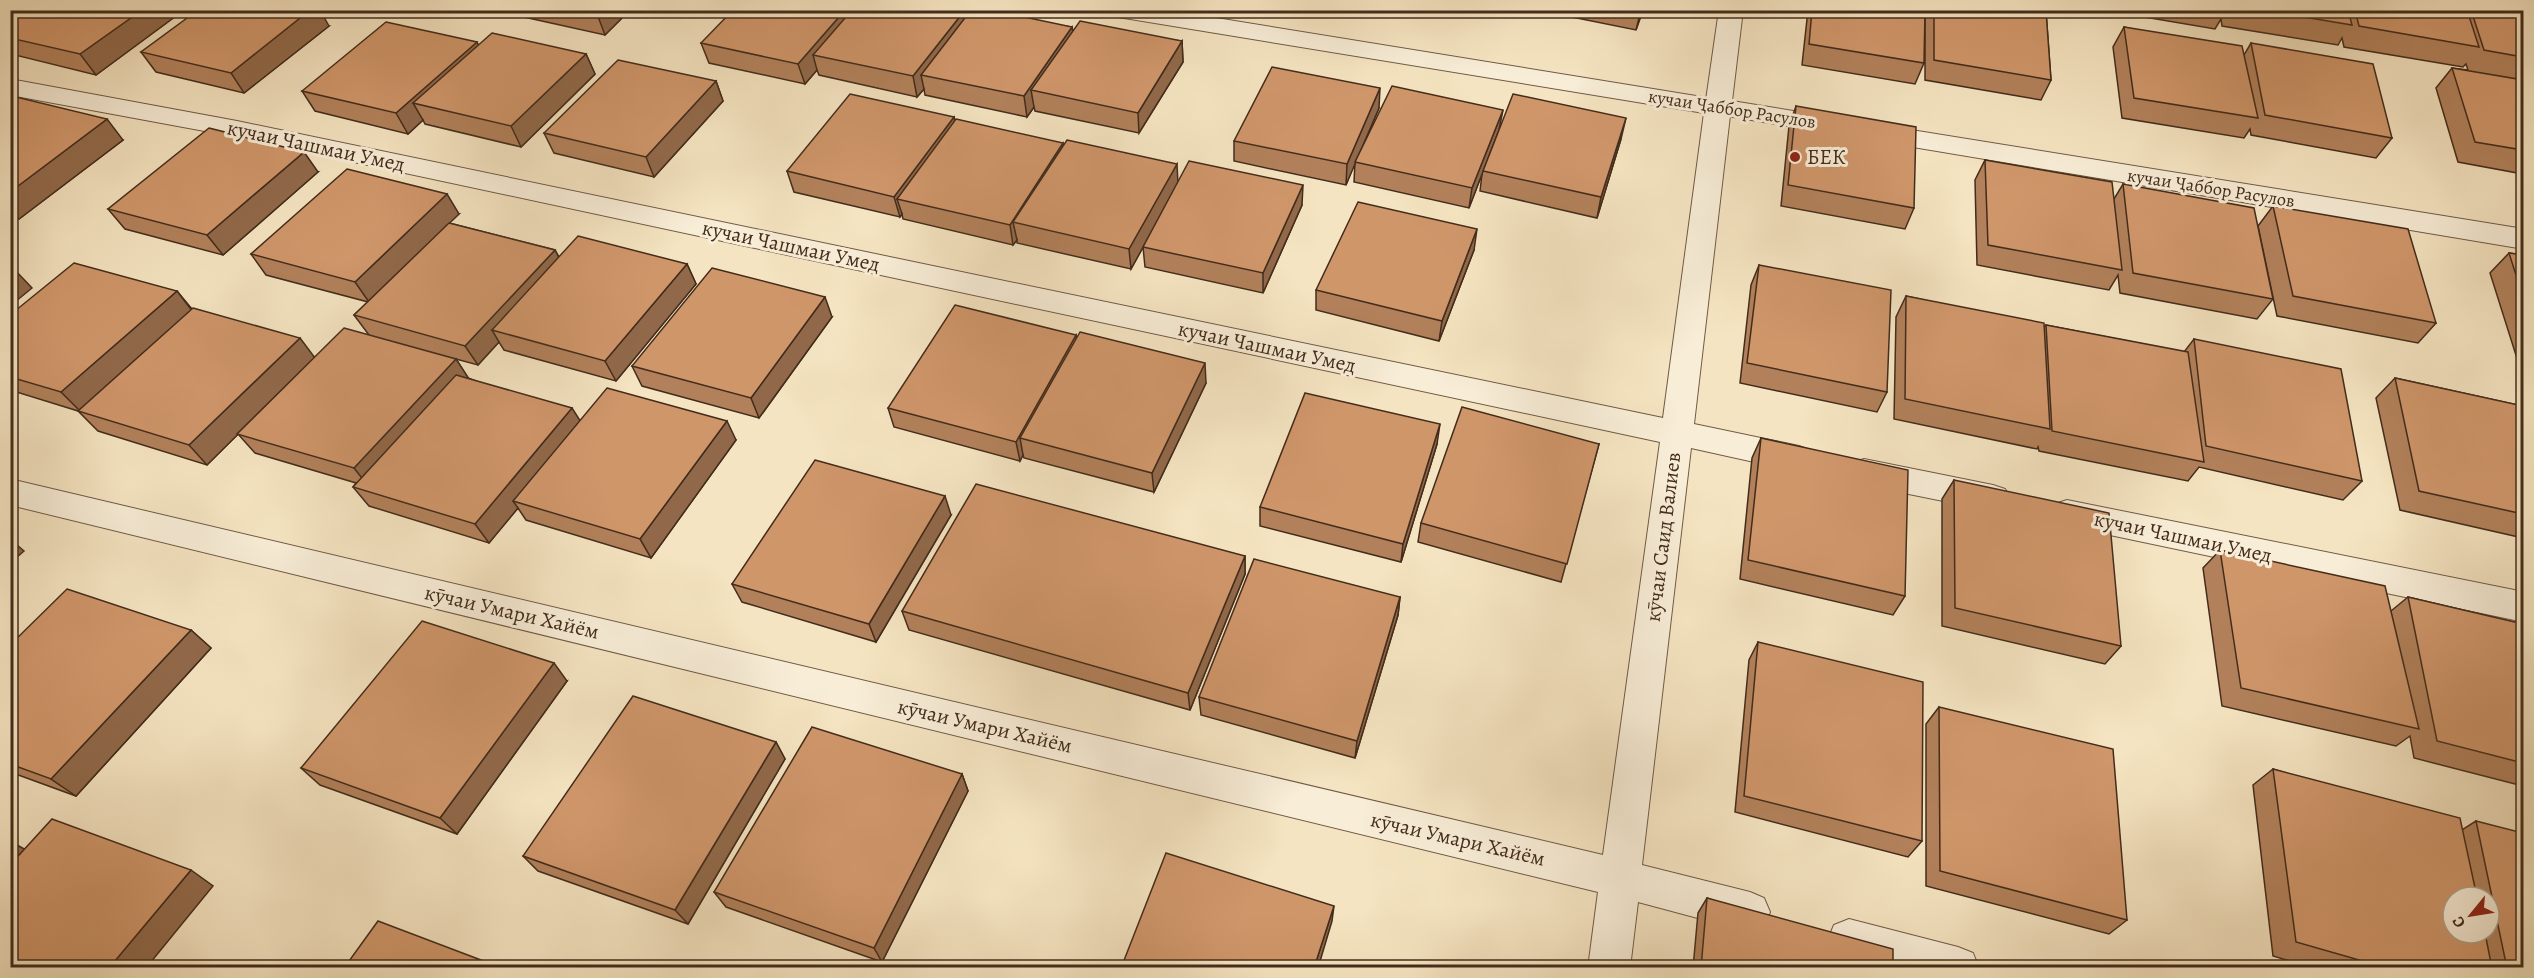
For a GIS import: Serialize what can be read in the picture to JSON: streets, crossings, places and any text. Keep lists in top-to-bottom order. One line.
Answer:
{"streets":{"street":["кучаи Ҷаббор Расулов","кучаи Чашмаи Умед","кӯчаи Саид Валиев","кӯчаи Умари Хайём"]},"crossings":[["кучаи Ҷаббор Расулов","кӯчаи Саид Валиев"],["кучаи Чашмаи Умед","кӯчаи Саид Валиев"],["кӯчаи Саид Валиев","кӯчаи Умари Хайём"]],"places":["БЕК"],"north":"bottom left"}
